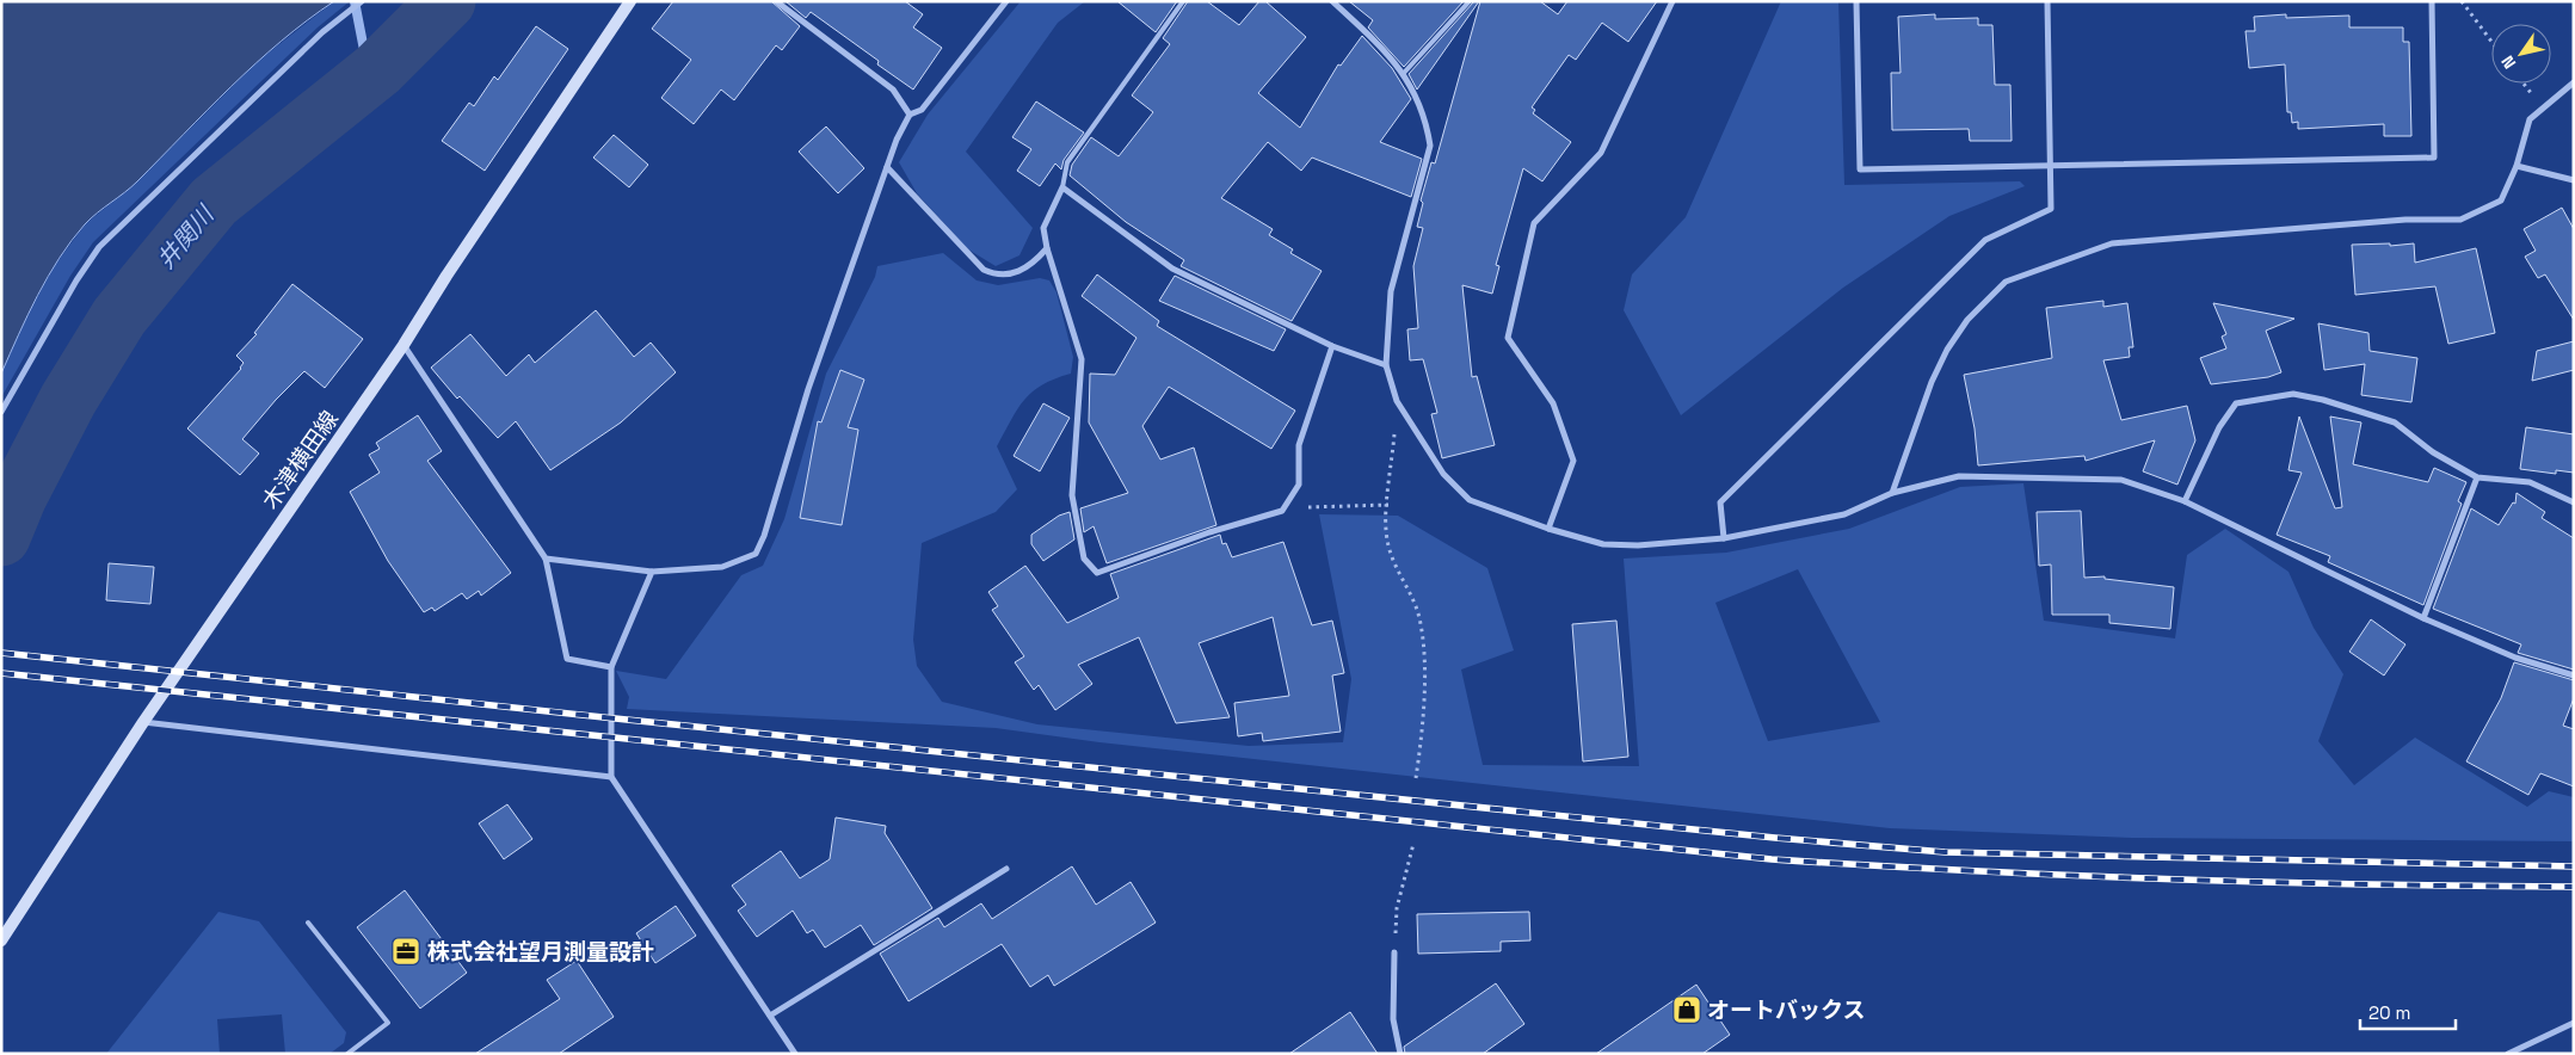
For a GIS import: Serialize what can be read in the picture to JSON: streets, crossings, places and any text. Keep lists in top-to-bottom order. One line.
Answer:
{"streets":{"main road":["木津横田線"]},"water":["井関川"],"places":{"office":["株式会社望月測量設計"],"shop":["オートバックス"]},"scale_bar":"20 m","north":"bottom left"}
